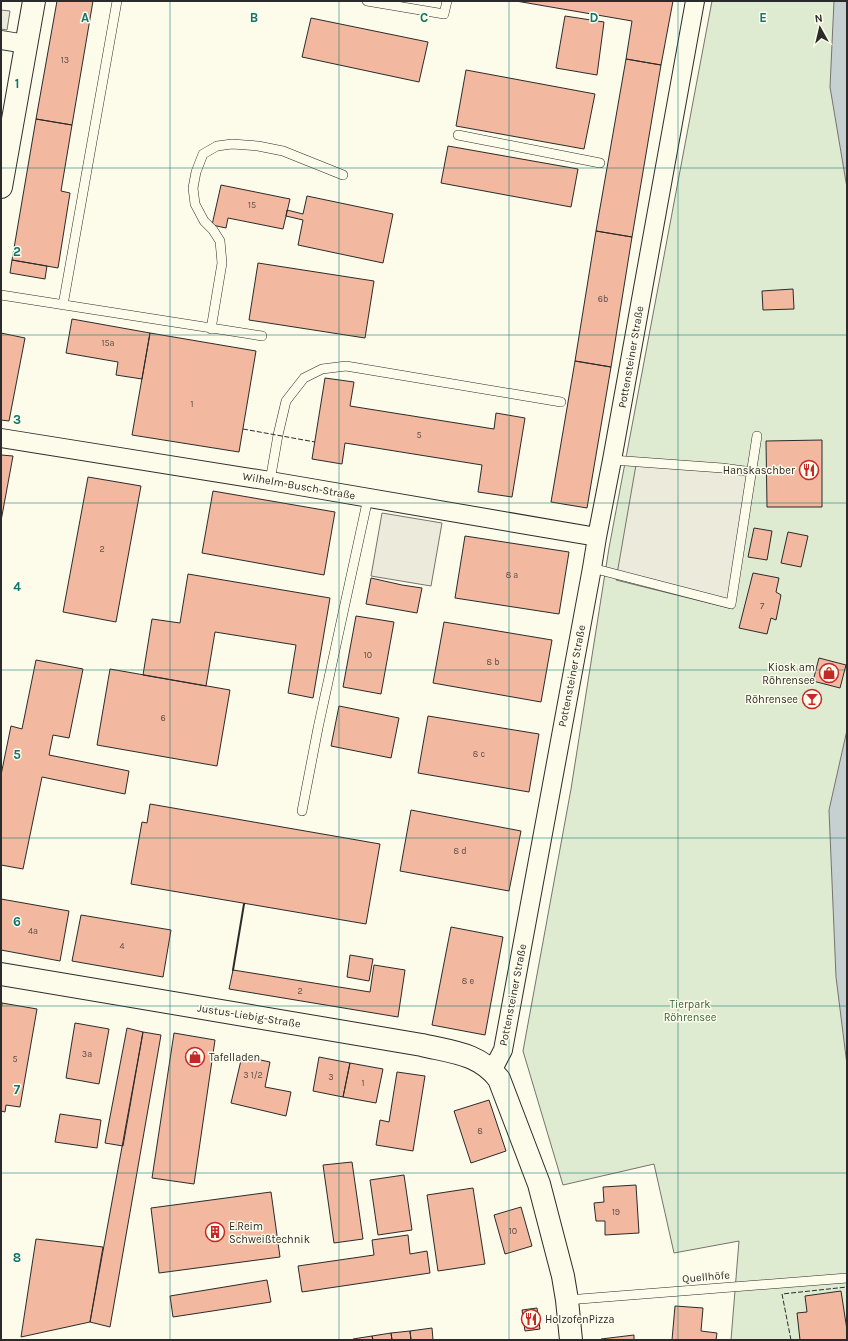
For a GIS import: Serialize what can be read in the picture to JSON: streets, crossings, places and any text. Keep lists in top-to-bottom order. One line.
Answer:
{"streets":{"main road":["Justus-Liebig-Straße"],"street":["Pottensteiner Straße","Wilhelm-Busch-Straße"],"lane":["Quellhöfe"]},"crossings":[["Pottensteiner Straße","Wilhelm-Busch-Straße"],["Pottensteiner Straße","Justus-Liebig-Straße"]],"parks":["Tierpark Röhrensee"],"places":{"restaurant":["Hanskaschber","HolzofenPizza"],"shop":["Kiosk am Röhrensee","Tafelladen"],"bar":["Röhrensee"],"building":["E.Reim Schweißtechnik"]},"house_numbers":["13","15","6b","15a","1","5","2","8 a","7","10","8 b","6","8 c","8 d","4a","4","8 e","2","3a","5","3 1/2","3","1","8","19","10"],"north":"top","grid":{"columns":["A","B","C","D","E"],"rows":["1","2","3","4","5","6","7","8"]}}
